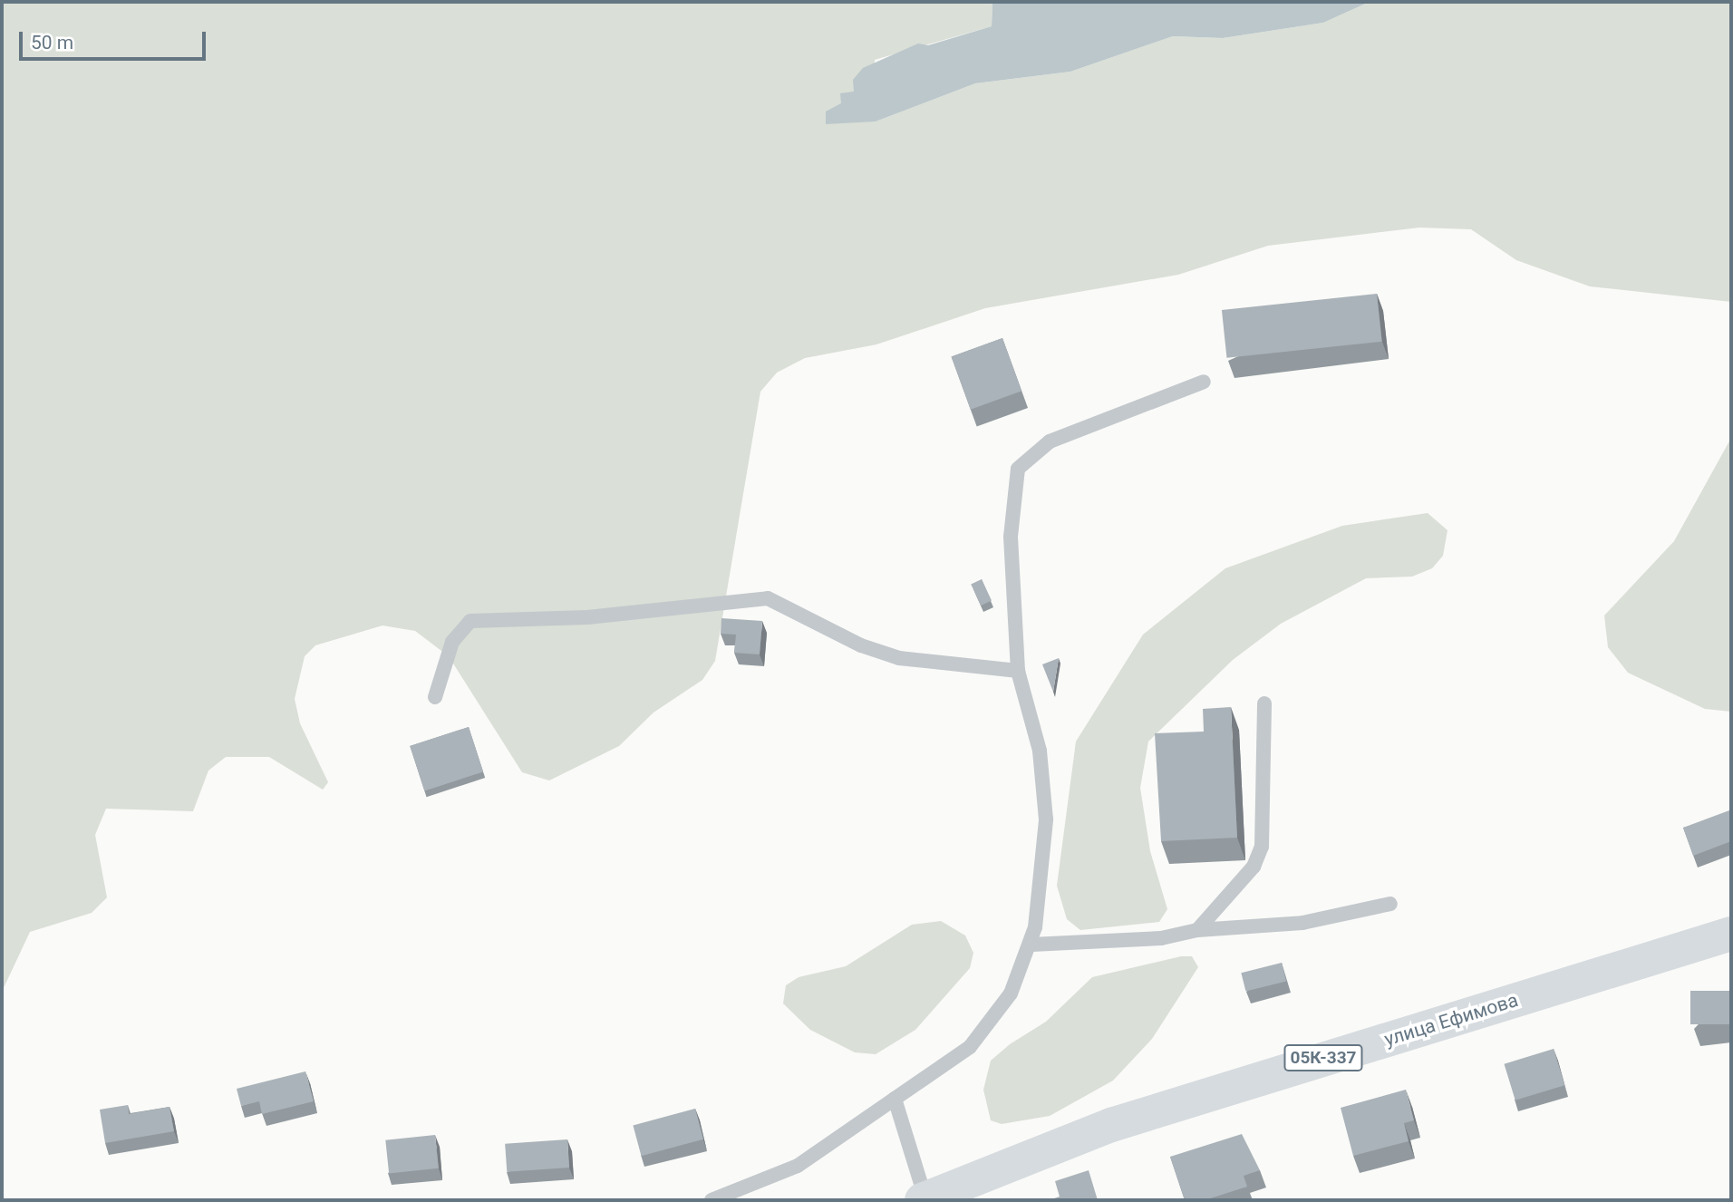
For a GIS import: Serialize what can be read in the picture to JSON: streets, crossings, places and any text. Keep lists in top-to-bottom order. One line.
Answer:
{"streets":{"main road":["улица Ефимова","05К-337"]},"scale_bar":"50 m"}
